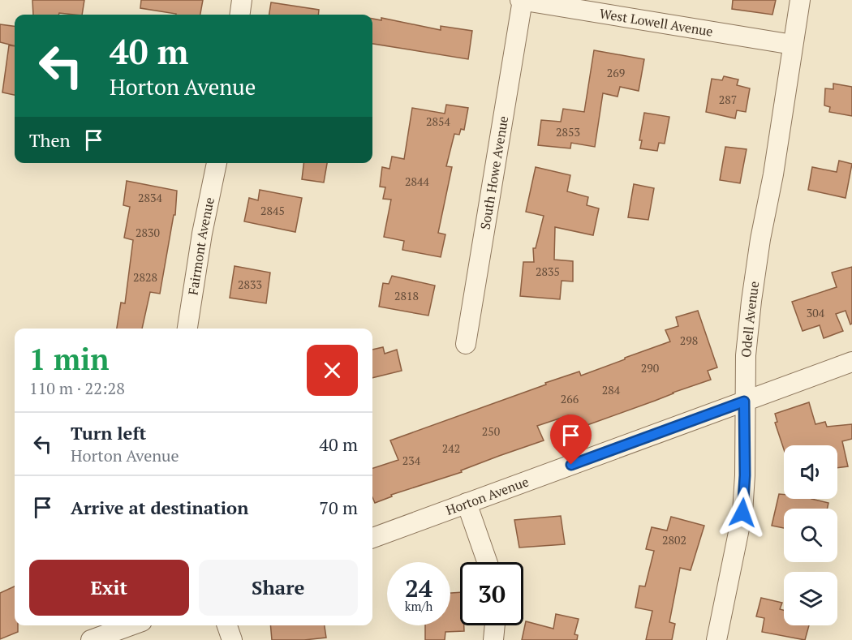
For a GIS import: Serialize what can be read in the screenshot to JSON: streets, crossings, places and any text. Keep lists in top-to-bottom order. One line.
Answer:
{"streets":{"street":["West Lowell Avenue","South Howe Avenue","Fairmont Avenue","Odell Avenue","Horton Avenue"]},"crossings":[["West Lowell Avenue","South Howe Avenue"],["West Lowell Avenue","Odell Avenue"],["Odell Avenue","Horton Avenue"]],"house_numbers":["269","287","2854","2853","2844","2834","2845","2830","2835","2828","2833","2818","304","298","290","284","266","250","242","234","2802"],"page":{"turn":["40 m","Horton Avenue"],"then":"Then","heading":["1 min","110 m · 22:28"],"list":[{"name":"Turn left","note":"Horton Avenue","value":"40 m"},{"name":"Arrive at destination","value":"70 m"}],"buttons":["Exit","Share"],"speed":"24 km/h","limit":"30"}}
